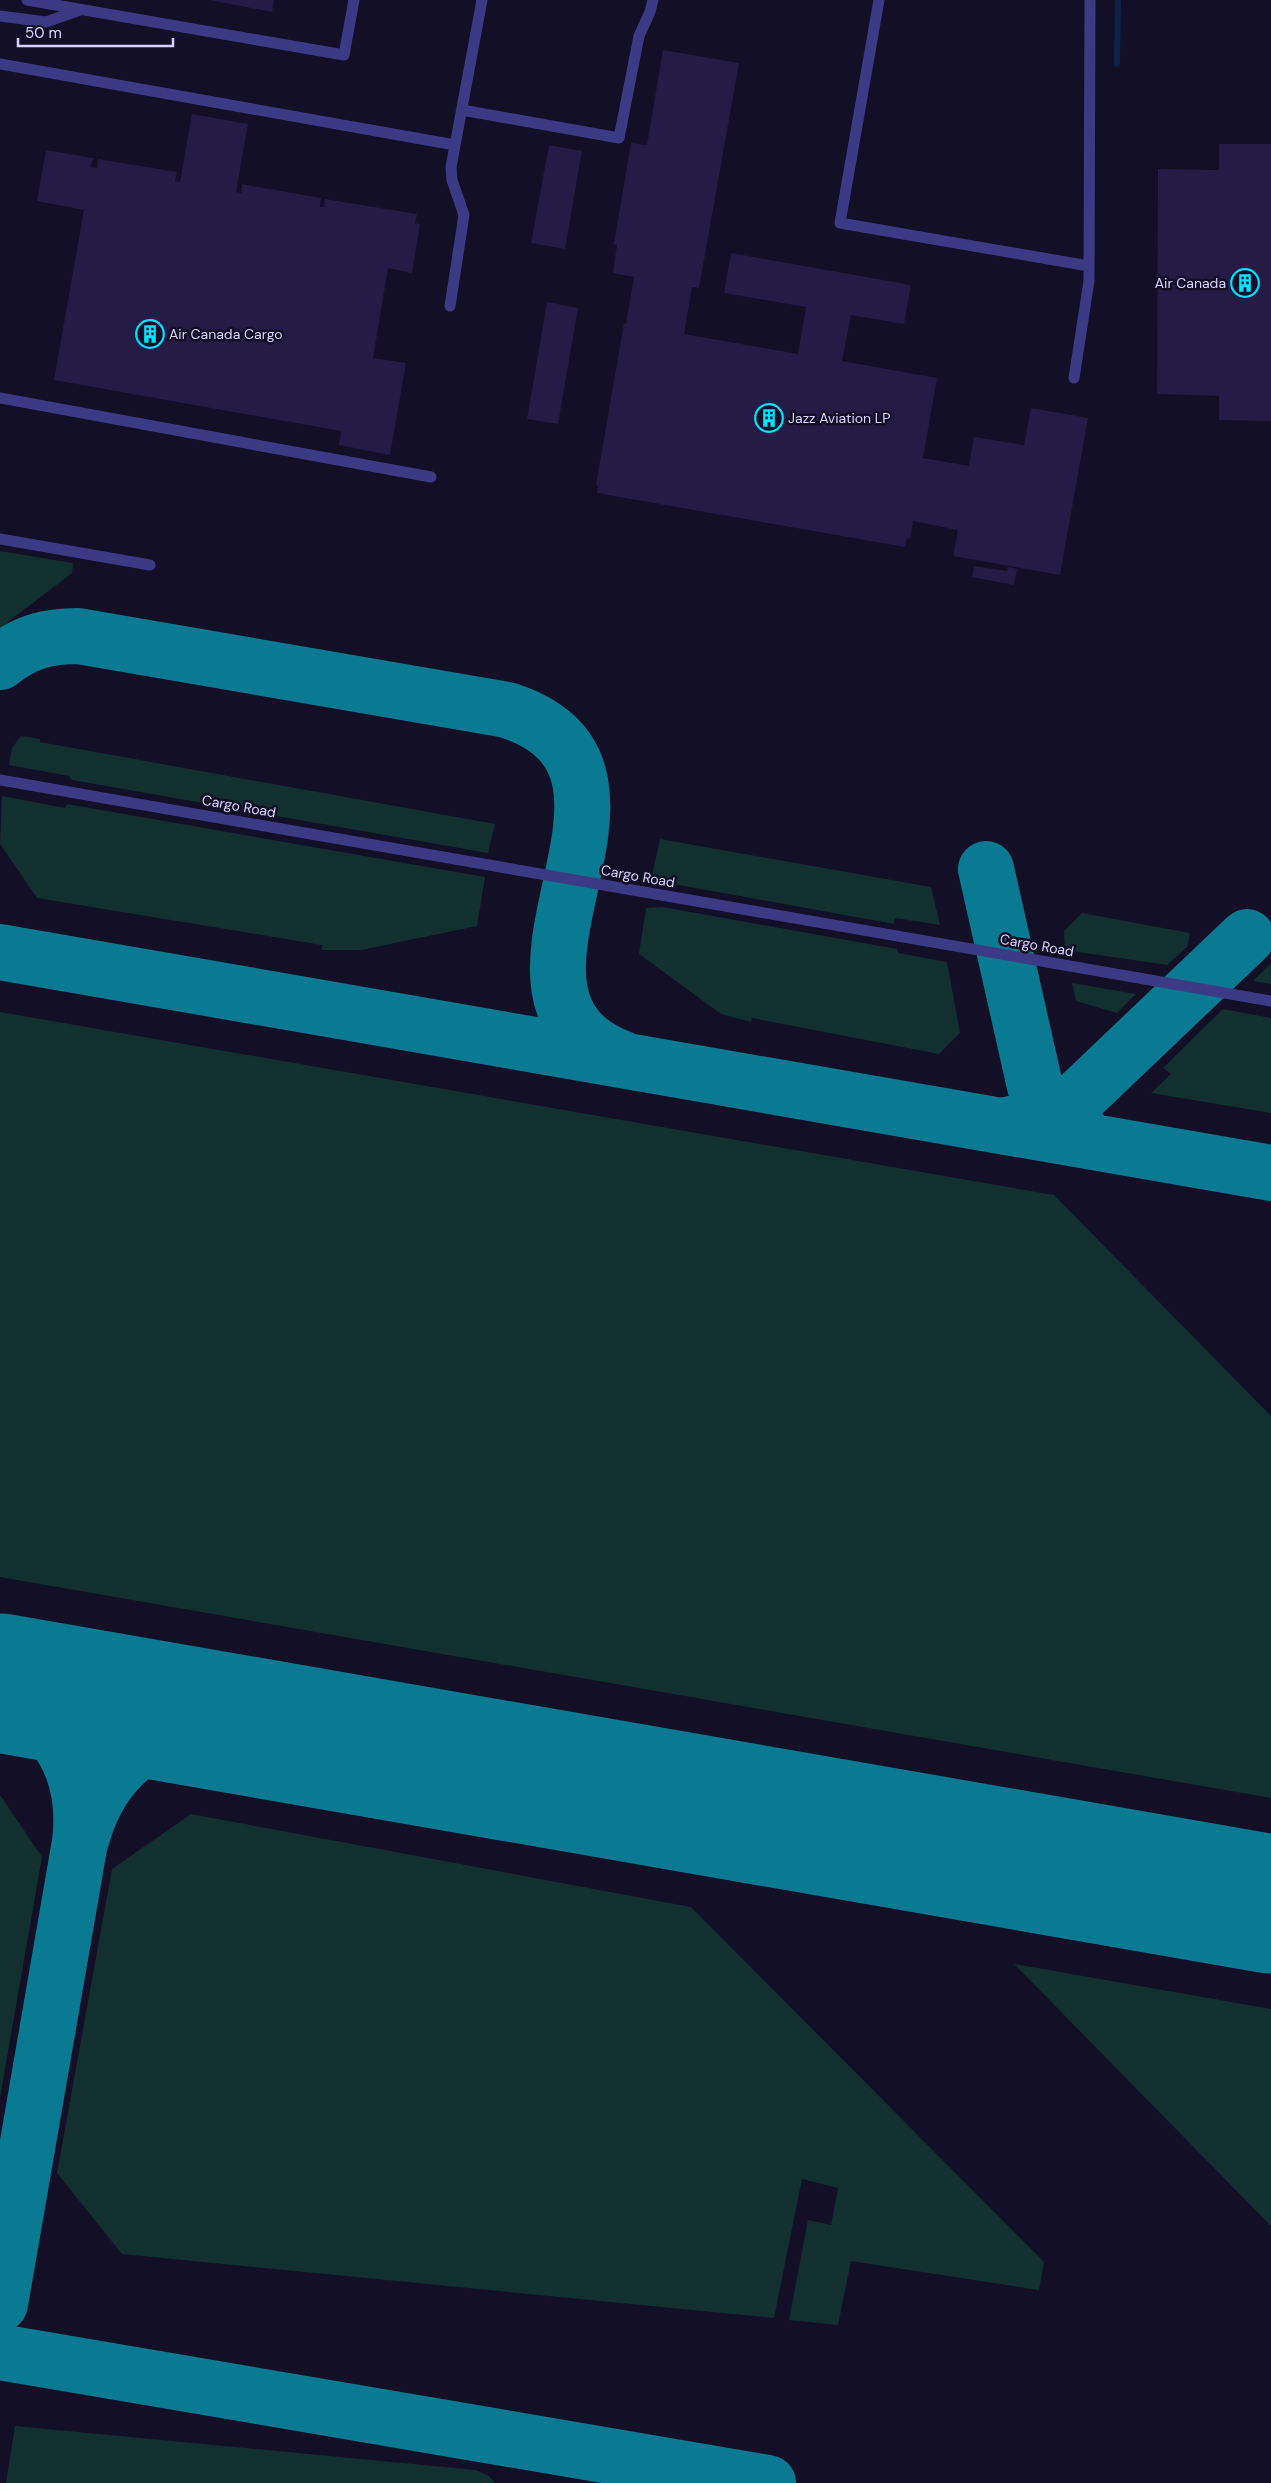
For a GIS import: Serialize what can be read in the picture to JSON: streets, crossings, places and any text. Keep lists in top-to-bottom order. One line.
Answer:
{"streets":{"lane":["Cargo Road"]},"places":{"building":["Air Canada","Air Canada Cargo","Jazz Aviation LP"]},"scale_bar":"50 m"}
